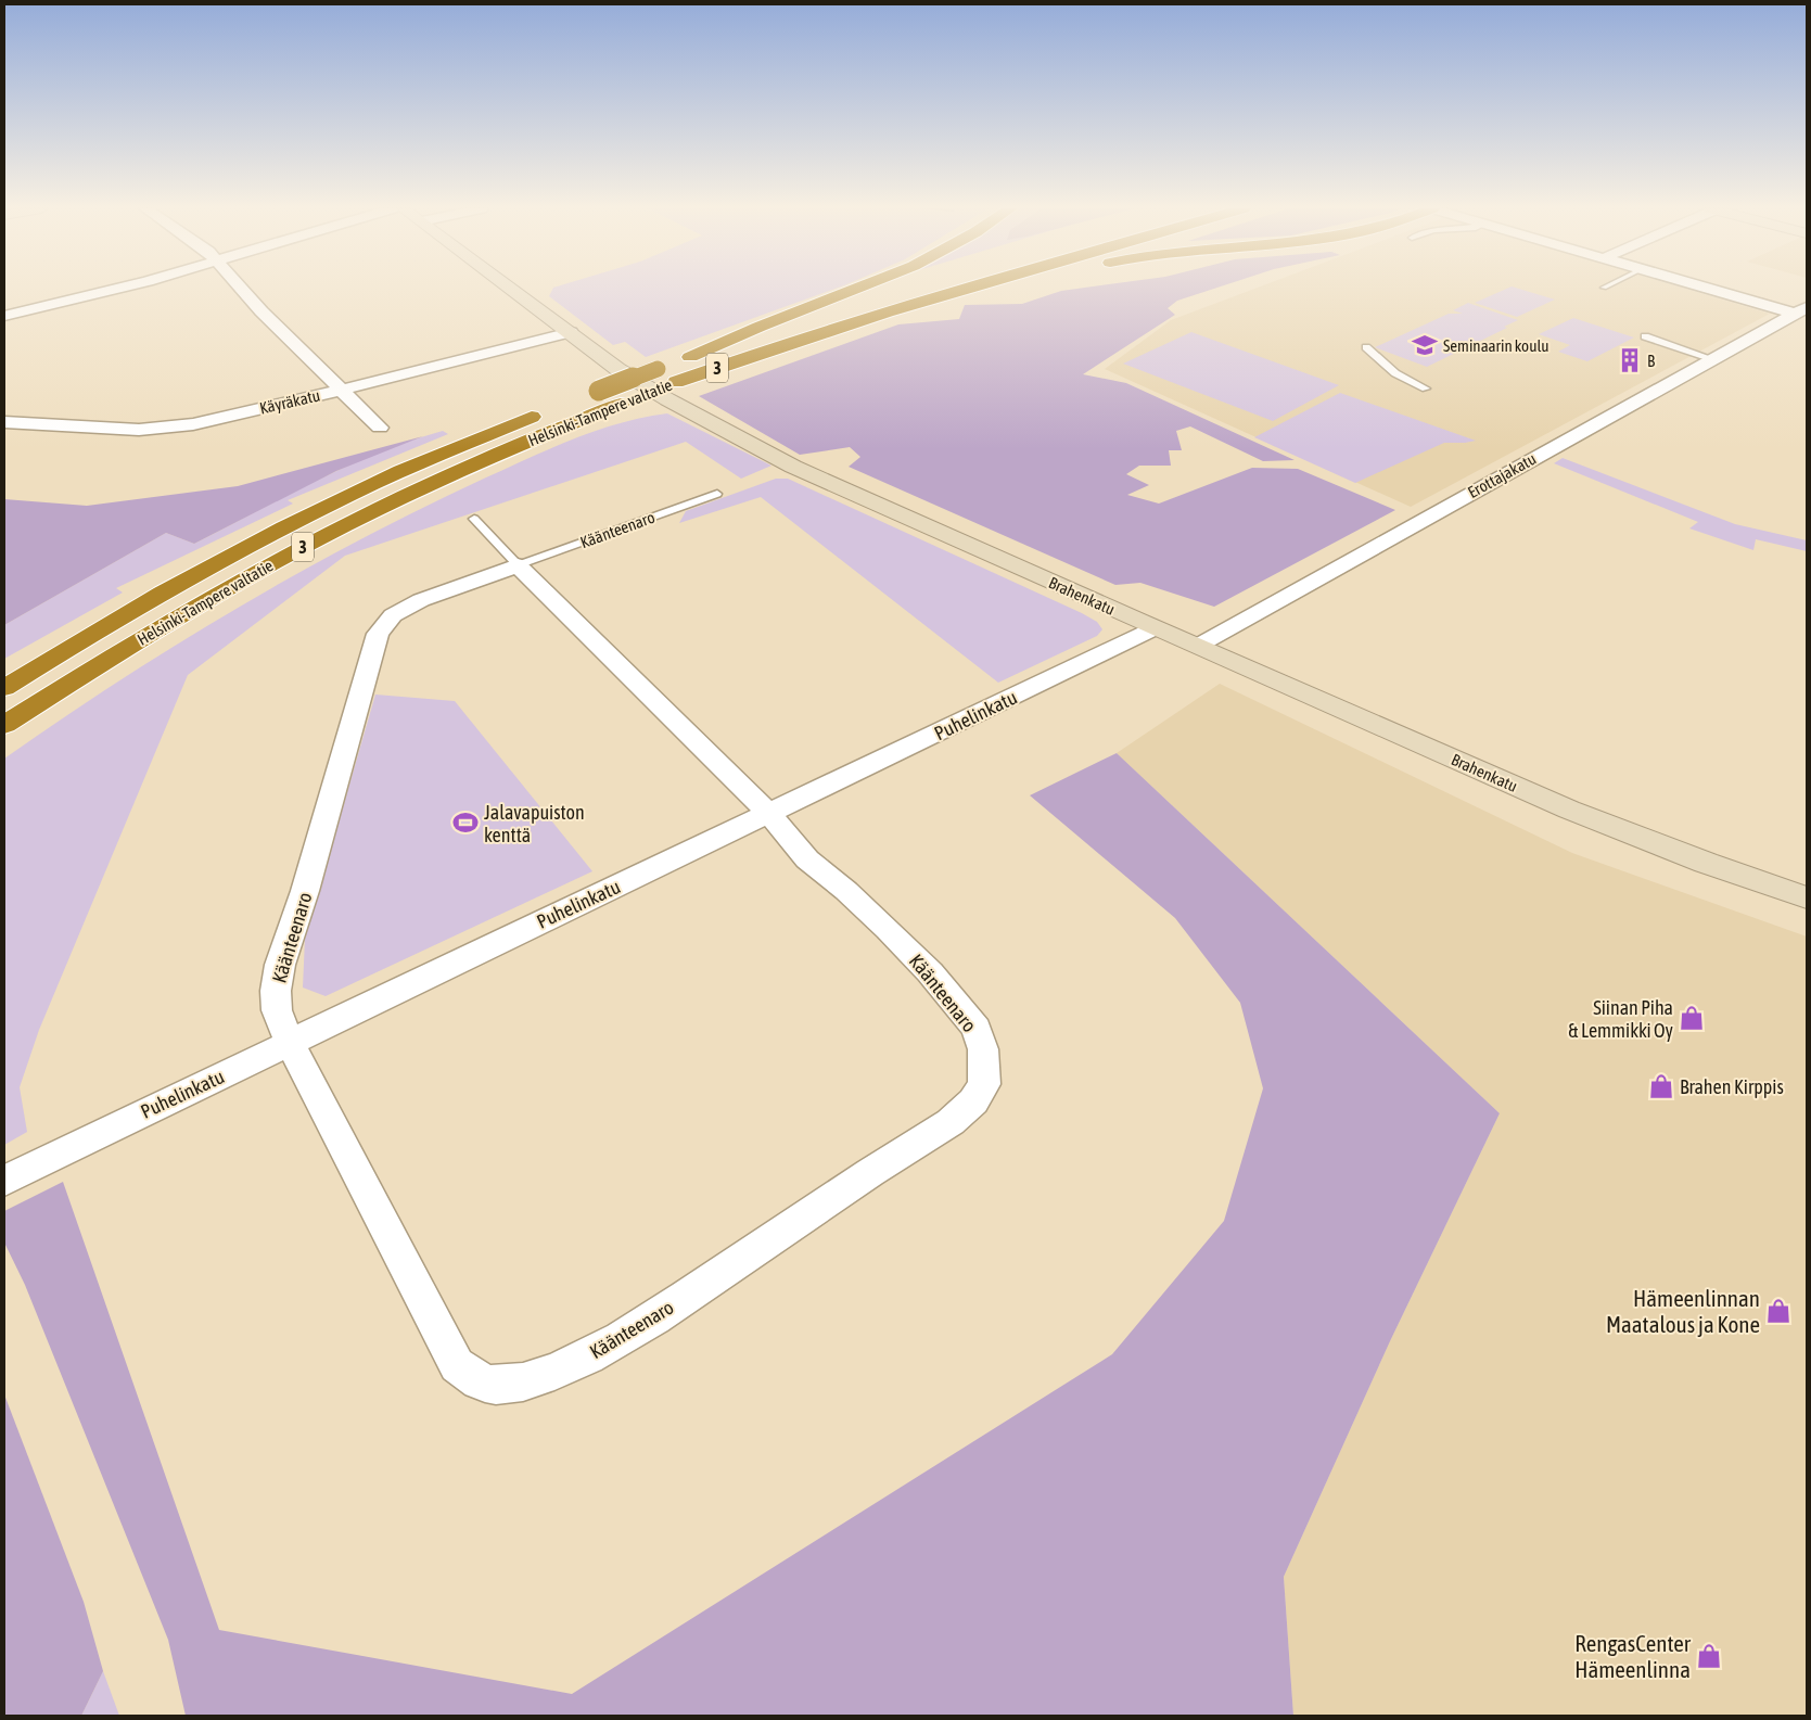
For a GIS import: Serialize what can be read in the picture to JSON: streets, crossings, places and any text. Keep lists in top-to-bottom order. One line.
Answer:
{"streets":{"highway":["3","Helsinki-Tampere valtatie"],"main road":["Brahenkatu"],"street":["Käyräkatu","Erottajakatu","Käänteenaro","Puhelinkatu"]},"crossings":[["Käyräkatu","Brahenkatu"],["Erottajakatu","Brahenkatu"],["Käänteenaro","Puhelinkatu"],["Brahenkatu","Puhelinkatu"]],"places":{"school or university":["Seminaarin koulu"],"building":["B"],"sports":["Jalavapuiston kenttä"],"shop":["Siinan Piha & Lemmikki Oy","Brahen Kirppis","Hämeenlinnan Maatalous ja Kone","RengasCenter Hämeenlinna"]}}
